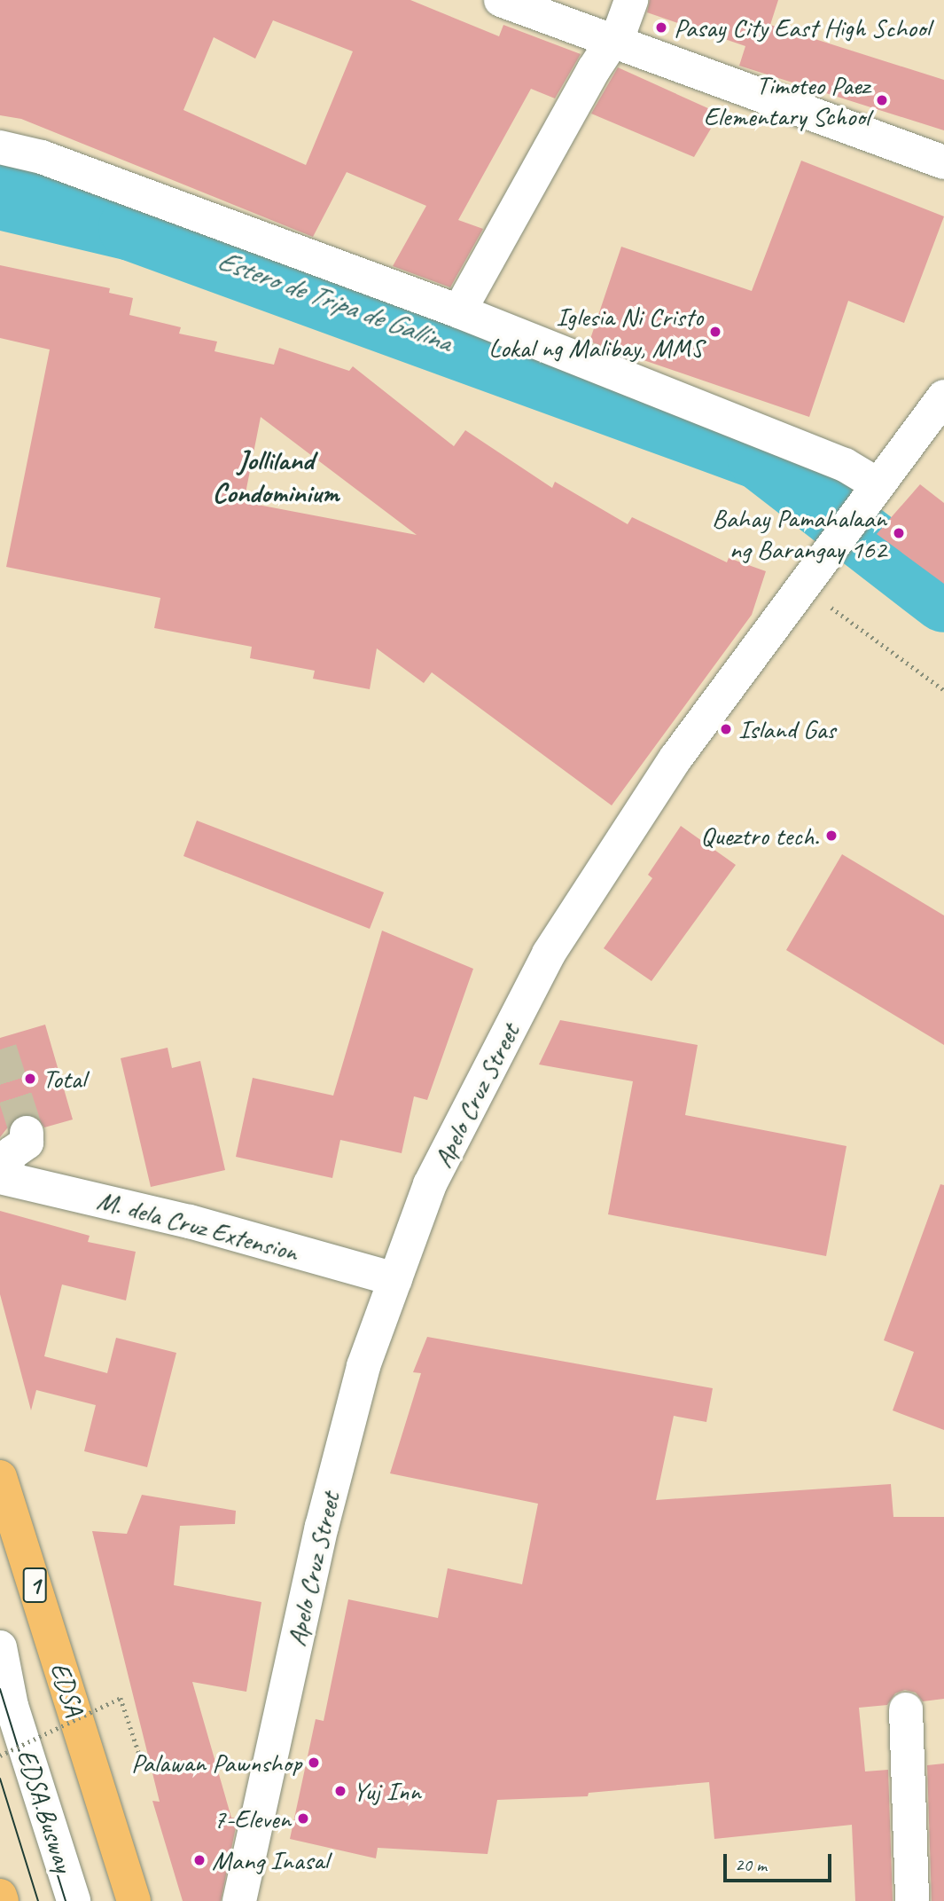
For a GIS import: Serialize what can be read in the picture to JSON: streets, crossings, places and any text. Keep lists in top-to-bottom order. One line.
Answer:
{"streets":{"highway":["1","EDSA"],"street":["Apelo Cruz Street","M. dela Cruz Extension","EDSA Busway"]},"crossings":[["Apelo Cruz Street","M. dela Cruz Extension"]],"districts":["Jolliland Condominium"],"water":["Estero de Tripa de Gallina"],"places":["Pasay City East High School","Timoteo Paez Elementary School","Iglesia Ni Cristo Lokal ng Malibay, MMS","Bahay Pamahalaan ng Barangay 162","Island Gas","Queztro tech.","Total","Palawan Pawnshop","Yuj Inn","7-Eleven","Mang Inasal"],"scale_bar":"20 m"}
